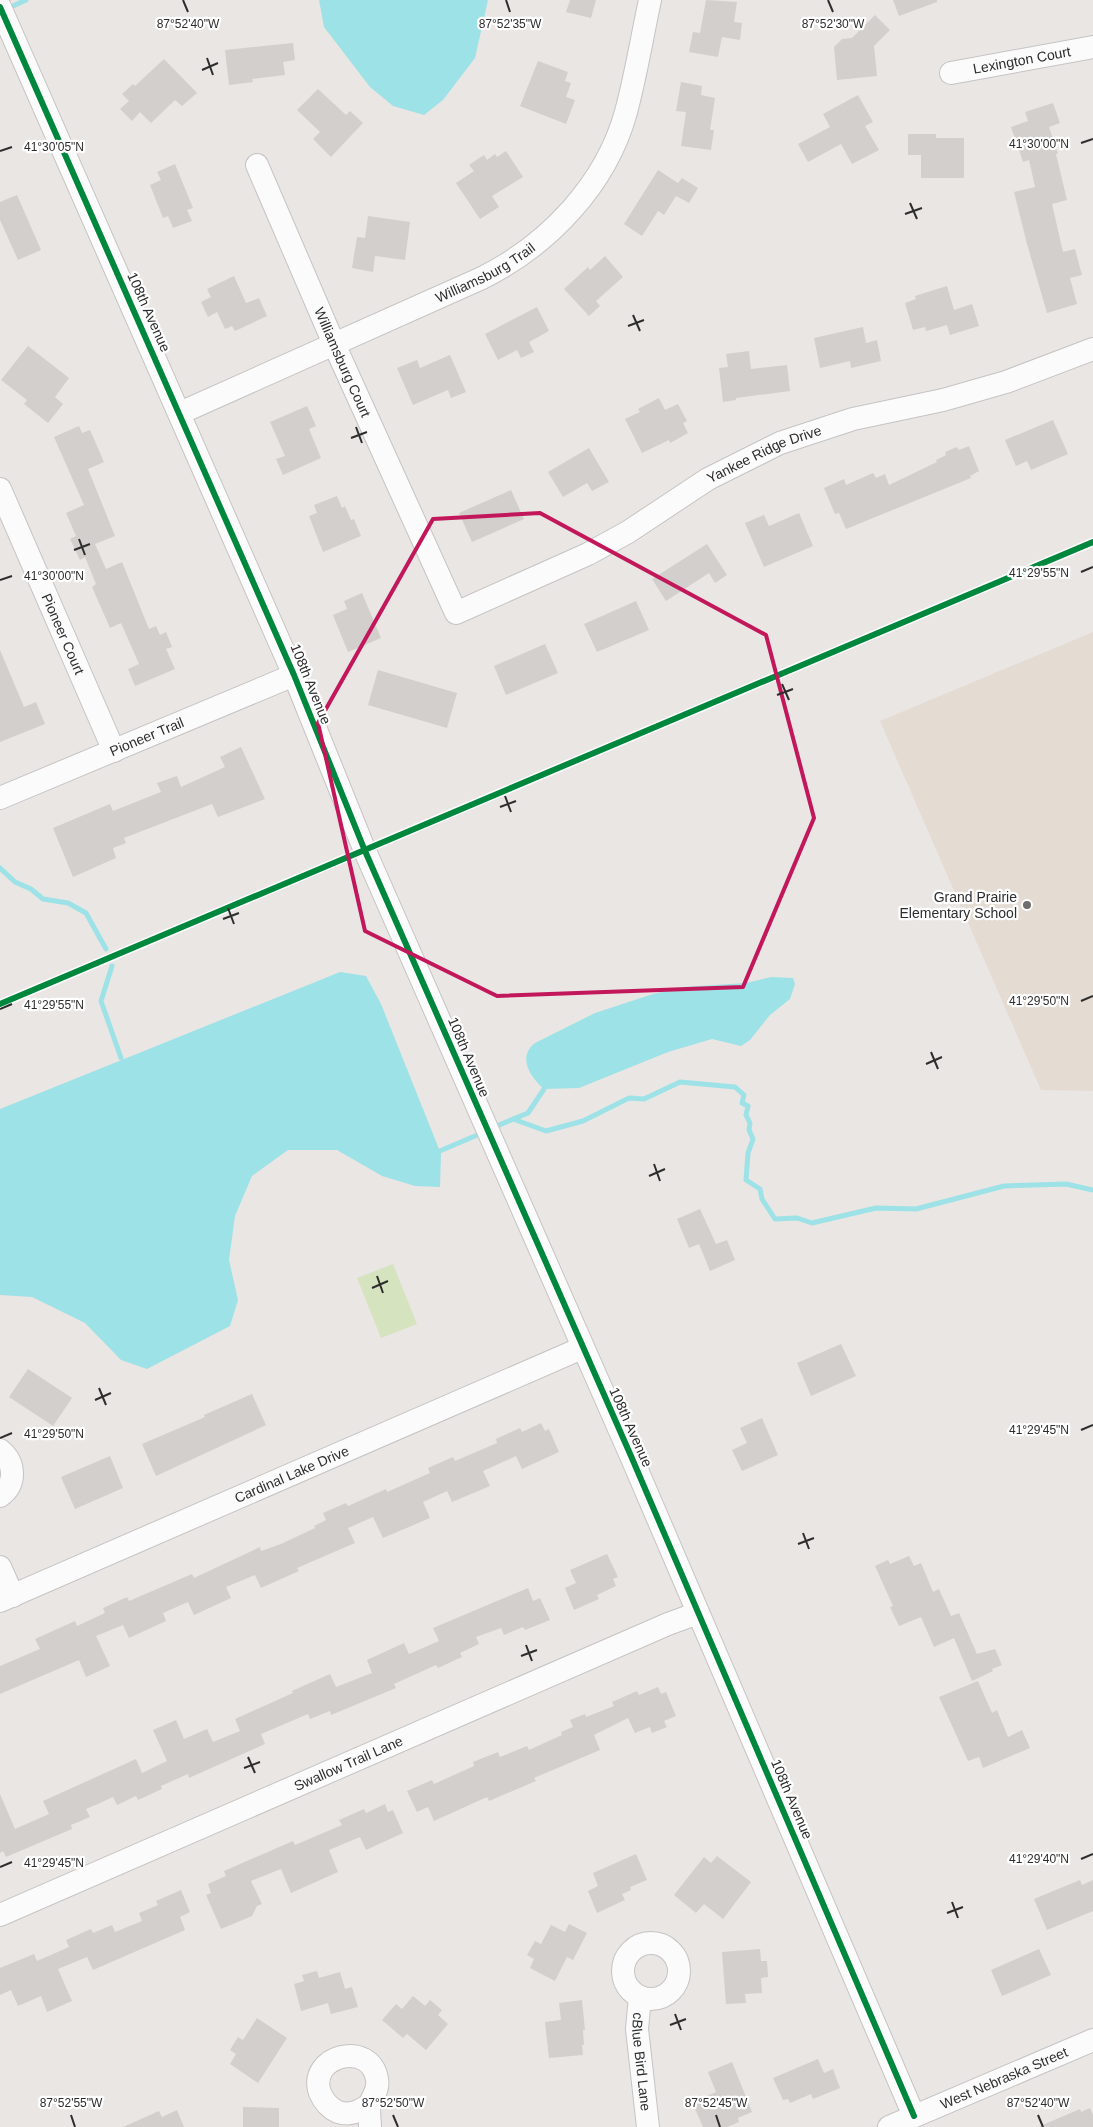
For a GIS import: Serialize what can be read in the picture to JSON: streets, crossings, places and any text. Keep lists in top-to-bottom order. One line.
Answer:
{"streets":{"street":["Lexington Court","Williamsburg Trail","108th Avenue","Williamsburg Court","Yankee Ridge Drive","Pioneer Court","Pioneer Trail","Cardinal Lake Drive","Swallow Trail Lane","cBlue Bird Lane","West Nebraska Street"]},"crossings":[["Williamsburg Trail","108th Avenue"],["Williamsburg Trail","Williamsburg Court"],["108th Avenue","Pioneer Trail"],["108th Avenue","Cardinal Lake Drive"],["108th Avenue","Swallow Trail Lane"],["108th Avenue","West Nebraska Street"],["Williamsburg Court","Yankee Ridge Drive"],["Pioneer Court","Pioneer Trail"]],"places":["Grand Prairie Elementary School"],"coordinates":["87°52'40\"W","87°52'35\"W","87°52'30\"W","41°30'00\"N","41°30'05\"N","41°29'55\"N","41°29'50\"N","41°29'45\"N","41°29'40\"N","87°52'55\"W","87°52'50\"W","87°52'45\"W"]}
